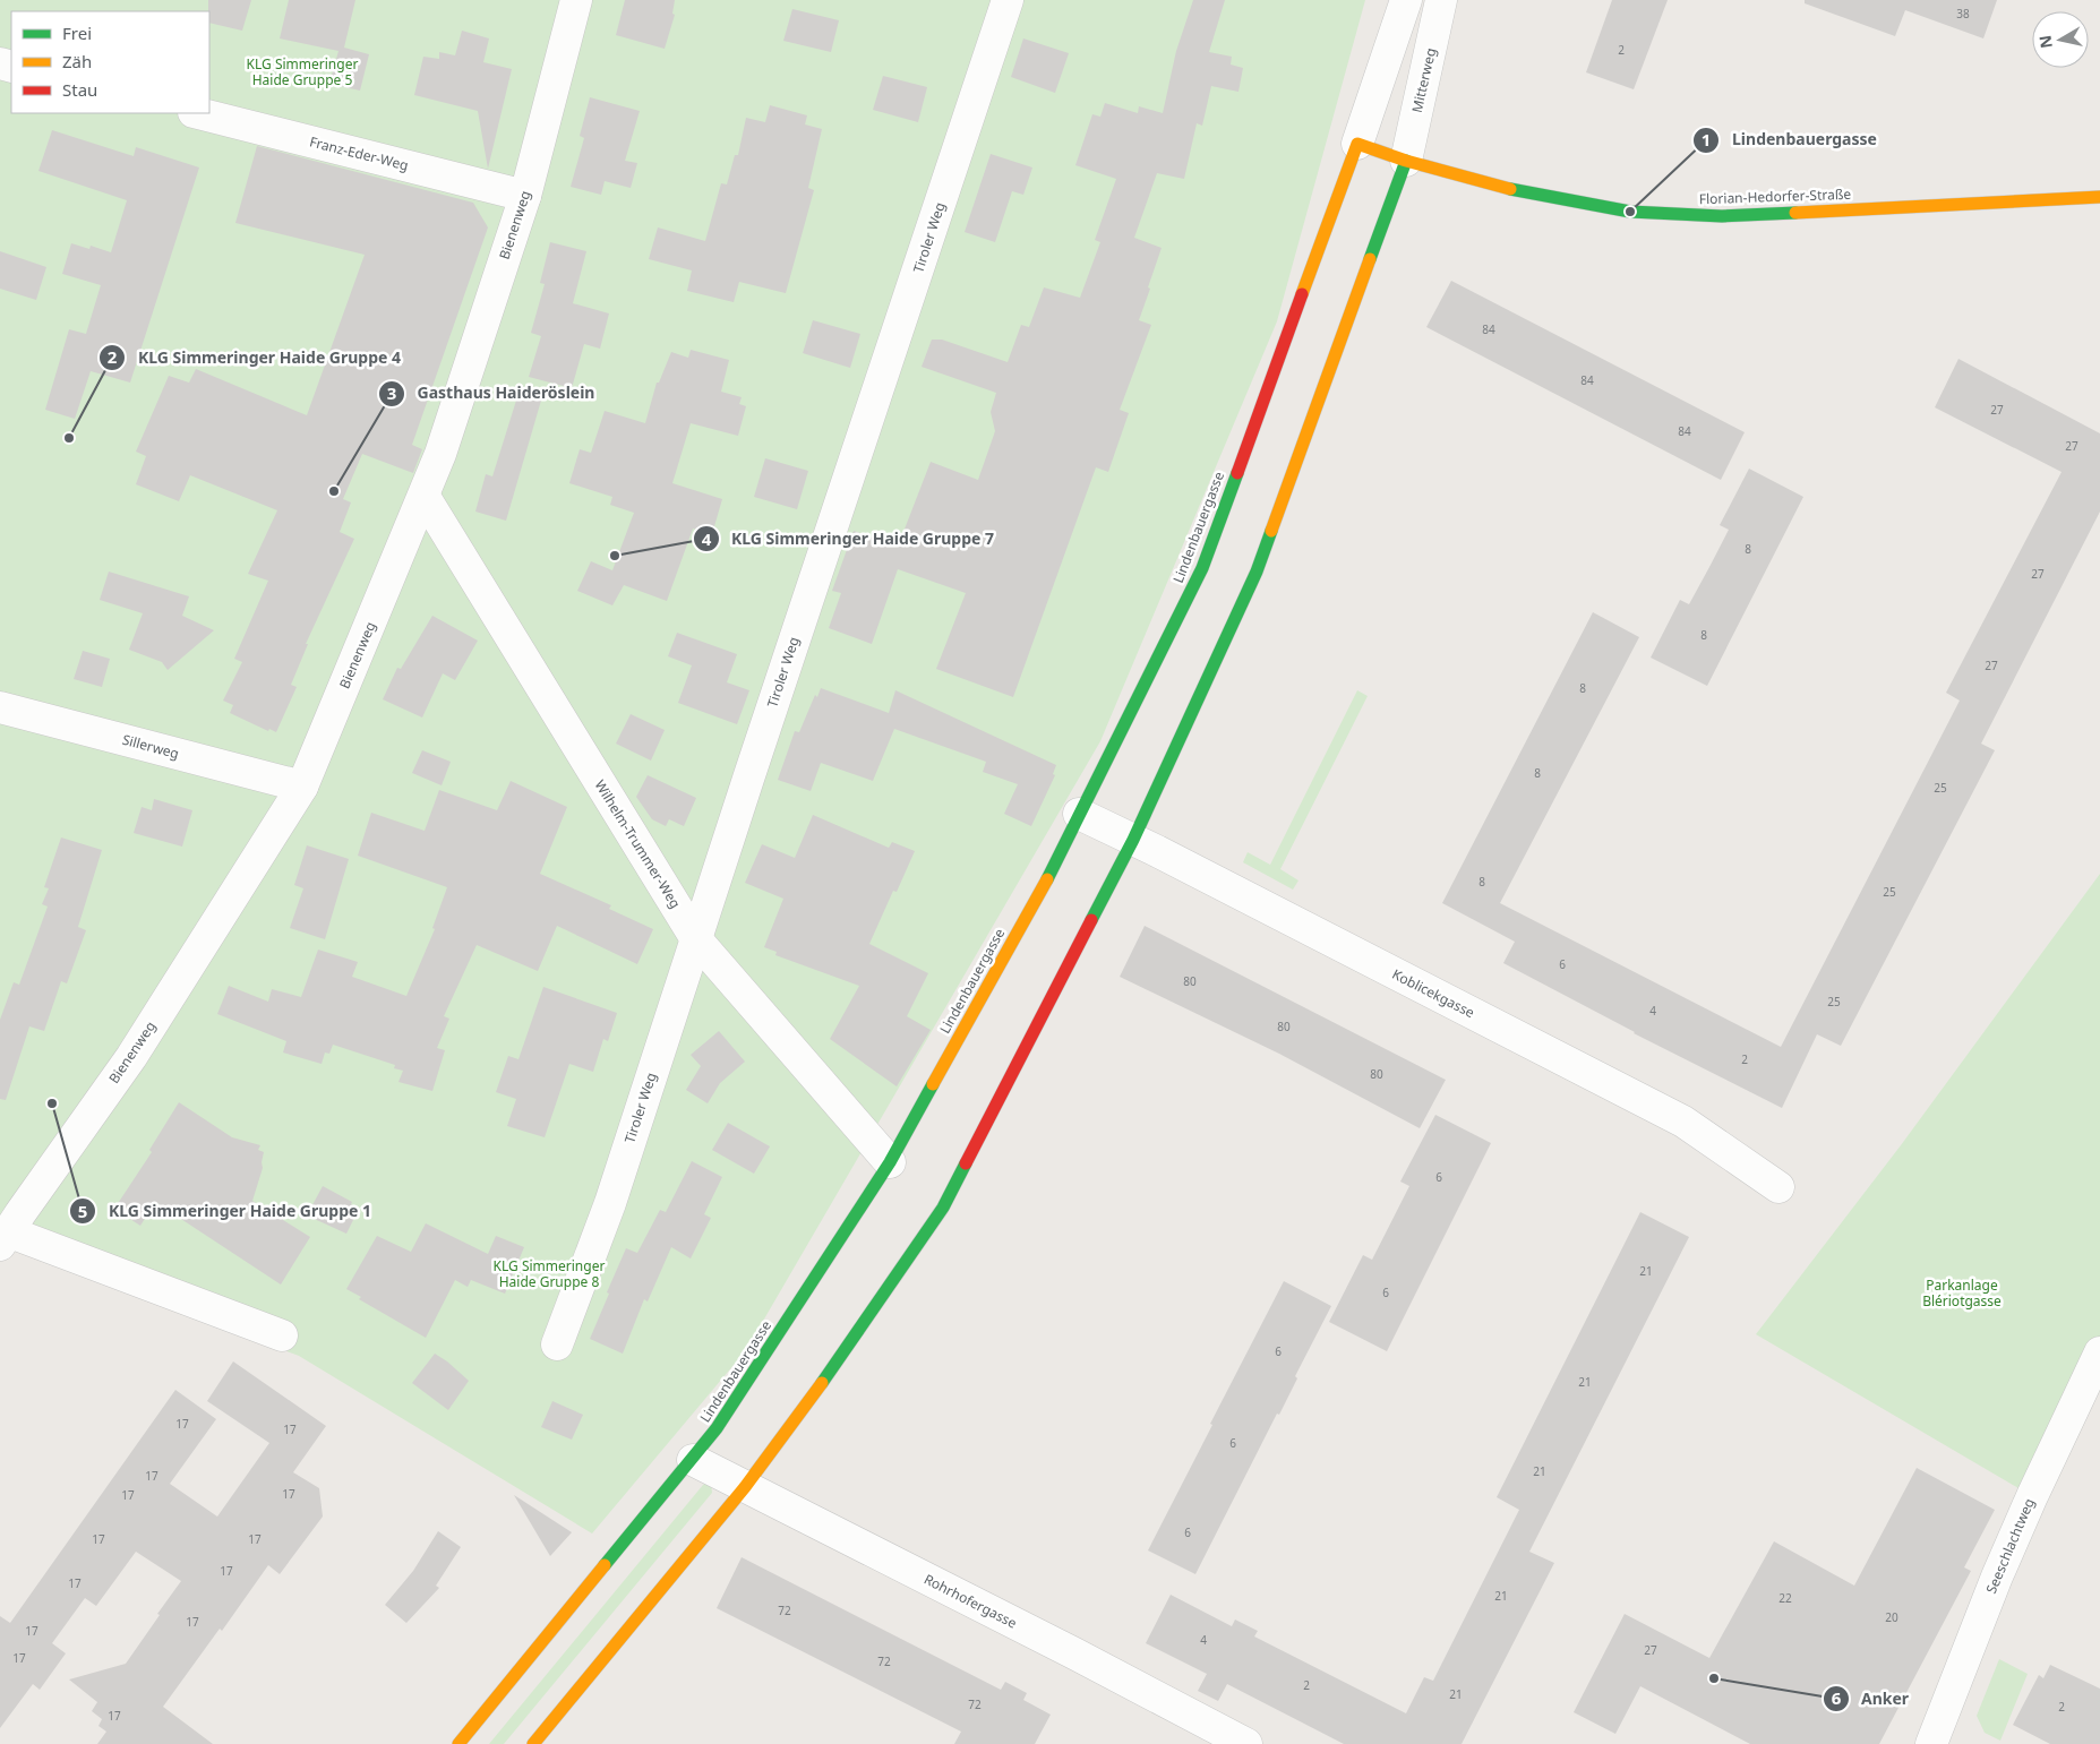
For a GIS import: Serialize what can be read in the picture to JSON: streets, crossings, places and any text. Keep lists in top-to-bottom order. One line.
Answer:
{"streets":{"street":["Mitterweg","Franz-Eder-Weg","Florian-Hedorfer-Straße","Bienenweg","Tiroler Weg","Lindenbauergasse","Sillerweg","Wilhelm-Trummer-Weg","Koblicekgasse","Seeschlachtweg","Rohrhofergasse"]},"crossings":[["Mitterweg","Florian-Hedorfer-Straße"],["Franz-Eder-Weg","Bienenweg"],["Florian-Hedorfer-Straße","Lindenbauergasse"],["Bienenweg","Sillerweg"],["Bienenweg","Wilhelm-Trummer-Weg"],["Tiroler Weg","Wilhelm-Trummer-Weg"],["Lindenbauergasse","Wilhelm-Trummer-Weg"],["Lindenbauergasse","Koblicekgasse"],["Lindenbauergasse","Rohrhofergasse"]],"parks":["KLG Simmeringer Haide Gruppe 5","KLG Simmeringer Haide Gruppe 8","Parkanlage Blériotgasse"],"places":["Lindenbauergasse","KLG Simmeringer Haide Gruppe 4","Gasthaus Haideröslein","KLG Simmeringer Haide Gruppe 7","KLG Simmeringer Haide Gruppe 1","Anker"],"house_numbers":["38","2","84","84","27","84","27","8","27","8","27","8","8","25","8","25","6","80","25","4","80","2","80","6","21","6","6","21","17","17","6","21","17","17","17","6","17","17","17","17","21","22","72","20","17","17","4","27","17","72","2","21","72","2","17"],"legend":["Frei","Zäh","Stau"],"north":"left"}
